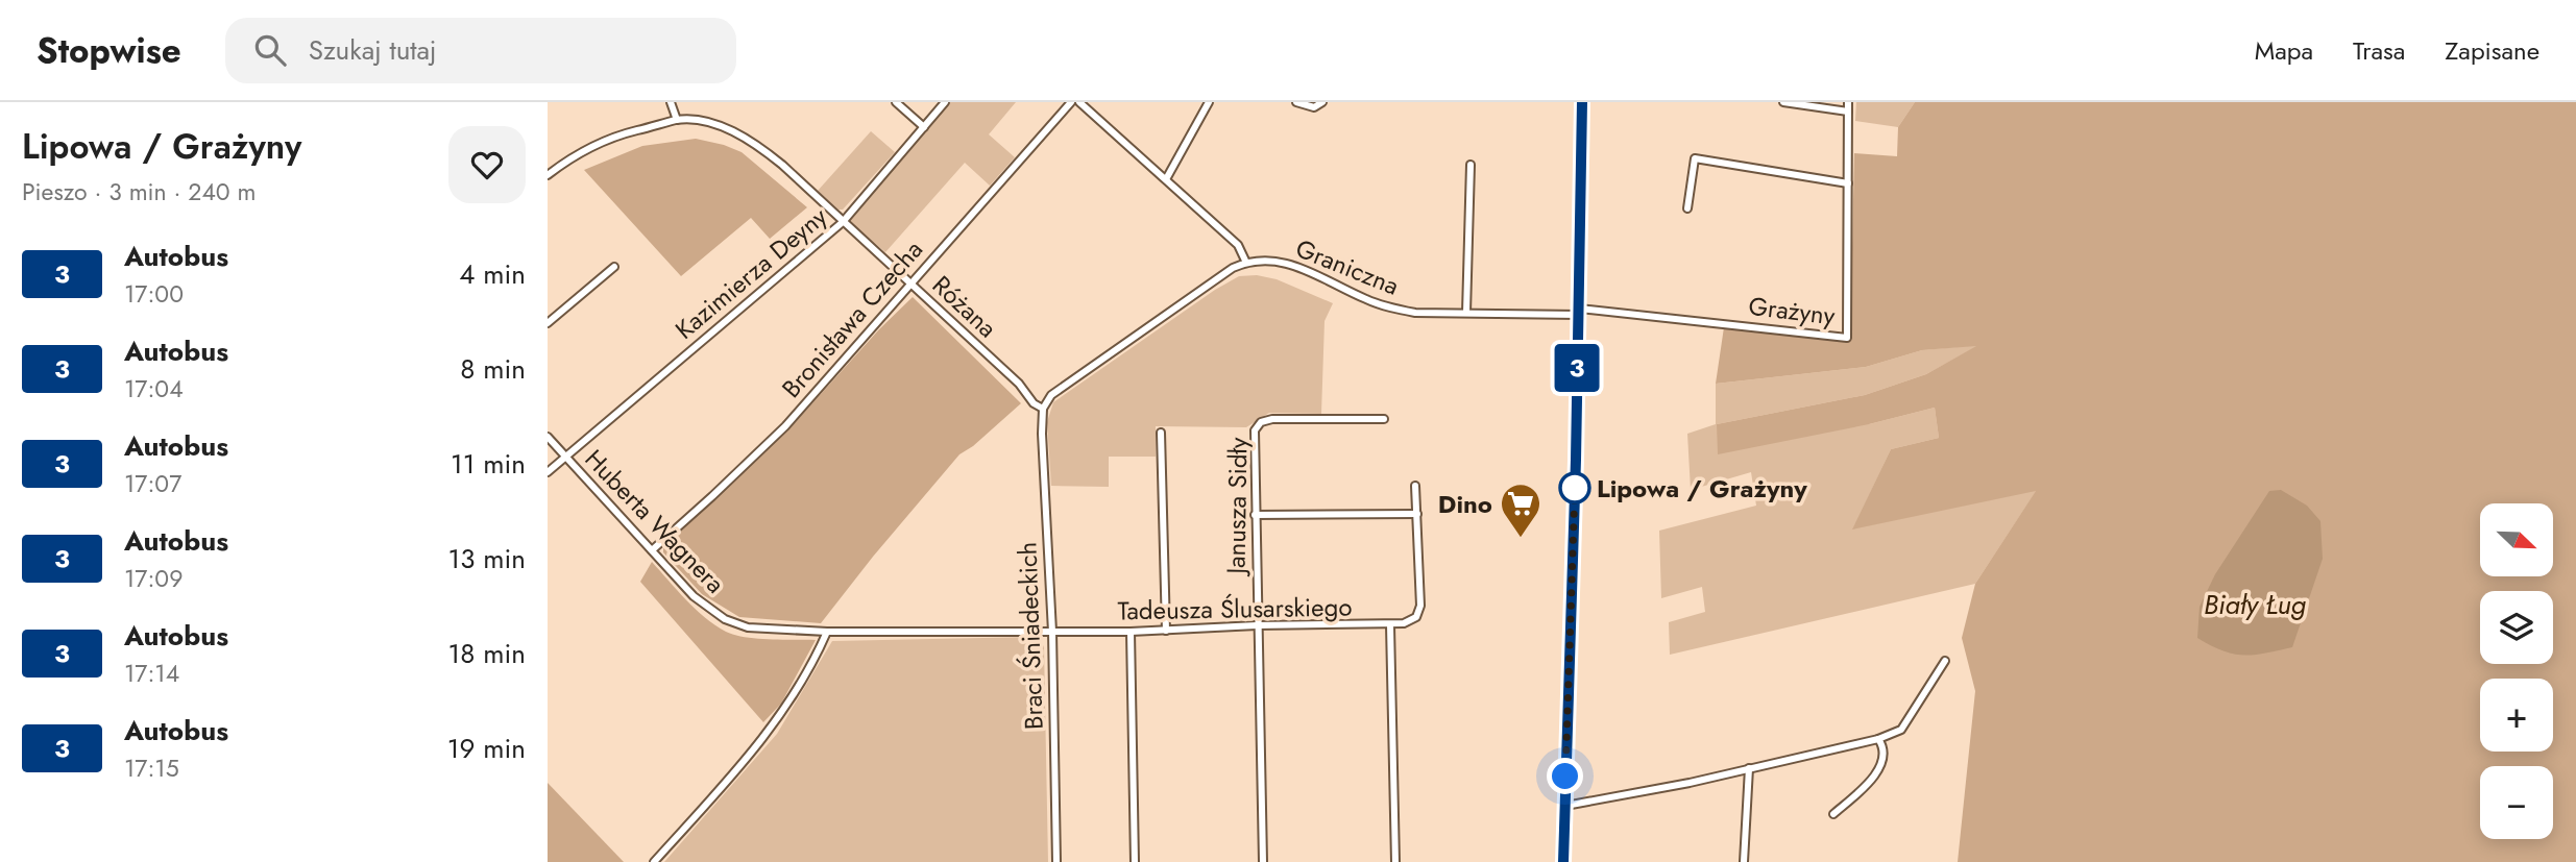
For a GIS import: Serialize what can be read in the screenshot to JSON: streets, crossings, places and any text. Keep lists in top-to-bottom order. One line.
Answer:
{"streets":{"street":["Graniczna","Kazimierza Deyny","Różana","Grażyny","Bronisława Czecha","Janusza Sidły","Huberta Wagnera","Tadeusza Ślusarskiego","Braci Śniadeckich"]},"crossings":[["Graniczna","Grażyny"],["Kazimierza Deyny","Różana"],["Kazimierza Deyny","Huberta Wagnera"],["Różana","Bronisława Czecha"],["Różana","Braci Śniadeckich"],["Bronisława Czecha","Huberta Wagnera"],["Janusza Sidły","Tadeusza Ślusarskiego"],["Huberta Wagnera","Tadeusza Ślusarskiego"],["Huberta Wagnera","Braci Śniadeckich"],["Tadeusza Ślusarskiego","Braci Śniadeckich"]],"water":["Biały Ług"],"places":{"other":["Lipowa / Grażyny"],"supermarket":["Dino"]},"lines":["bus line 3"],"north":"bottom right","page":{"header":"Stopwise","search":"Szukaj tutaj","nav":["Mapa","Trasa","Zapisane"],"heading":["Lipowa / Grażyny","Pieszo · 3 min · 240 m"],"on_map":"3","list":[{"mark":"3","name":"Autobus","note":"17:00","value":"4 min"},{"mark":"3","name":"Autobus","note":"17:04","value":"8 min"},{"mark":"3","name":"Autobus","note":"17:07","value":"11 min"},{"mark":"3","name":"Autobus","note":"17:09","value":"13 min"},{"mark":"3","name":"Autobus","note":"17:14","value":"18 min"},{"mark":"3","name":"Autobus","note":"17:15","value":"19 min"}],"map_buttons":["+","−"]}}
